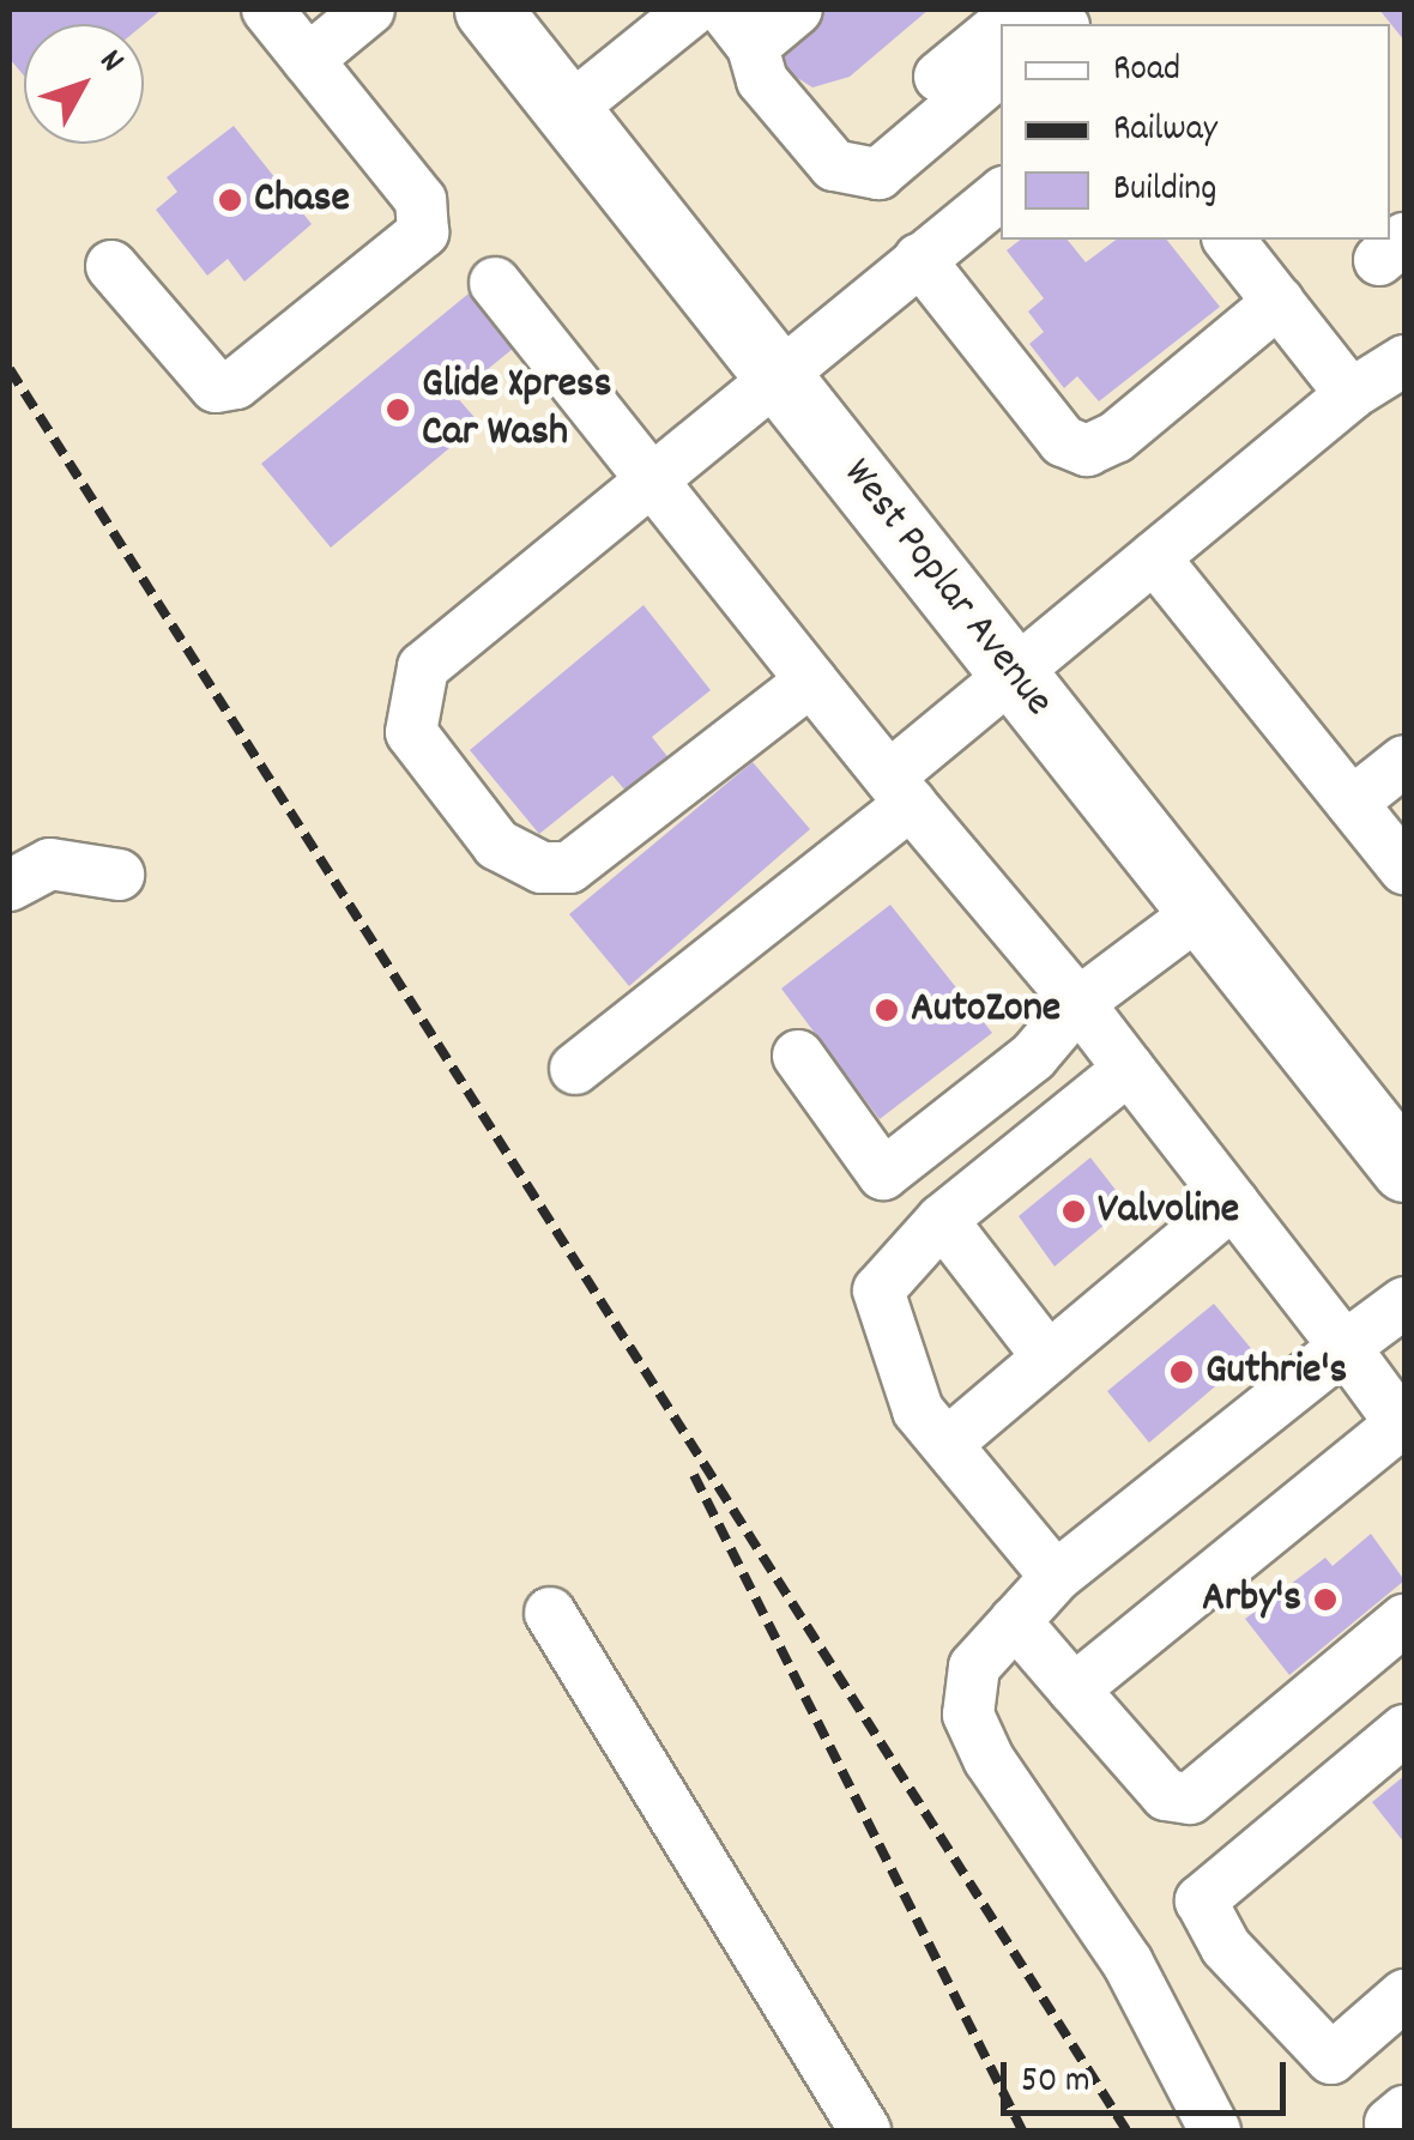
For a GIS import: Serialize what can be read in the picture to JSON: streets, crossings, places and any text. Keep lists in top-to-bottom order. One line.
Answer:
{"streets":{"main road":["West Poplar Avenue"]},"places":["Chase","Glide Xpress Car Wash","AutoZone","Valvoline","Guthrie's","Arby's"],"legend":["Road","Railway","Building"],"scale_bar":"50 m","north":"top right"}
